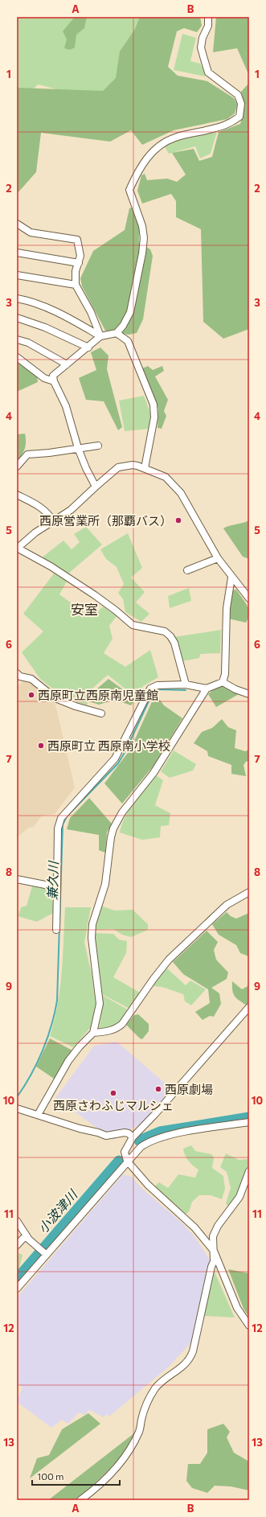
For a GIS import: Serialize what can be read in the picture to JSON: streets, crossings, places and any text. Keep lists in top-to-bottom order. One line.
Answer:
{"districts":["安室"],"water":["兼久川","小波津川"],"places":["西原営業所（那覇バス）","西原町立西原南児童館","西原町立 西原南小学校","西原劇場","西原さわふじマルシェ"],"scale_bar":"100 m","grid":{"columns":["A","B"],"rows":["1","2","3","4","5","6","7","8","9","10","11","12","13"]}}
